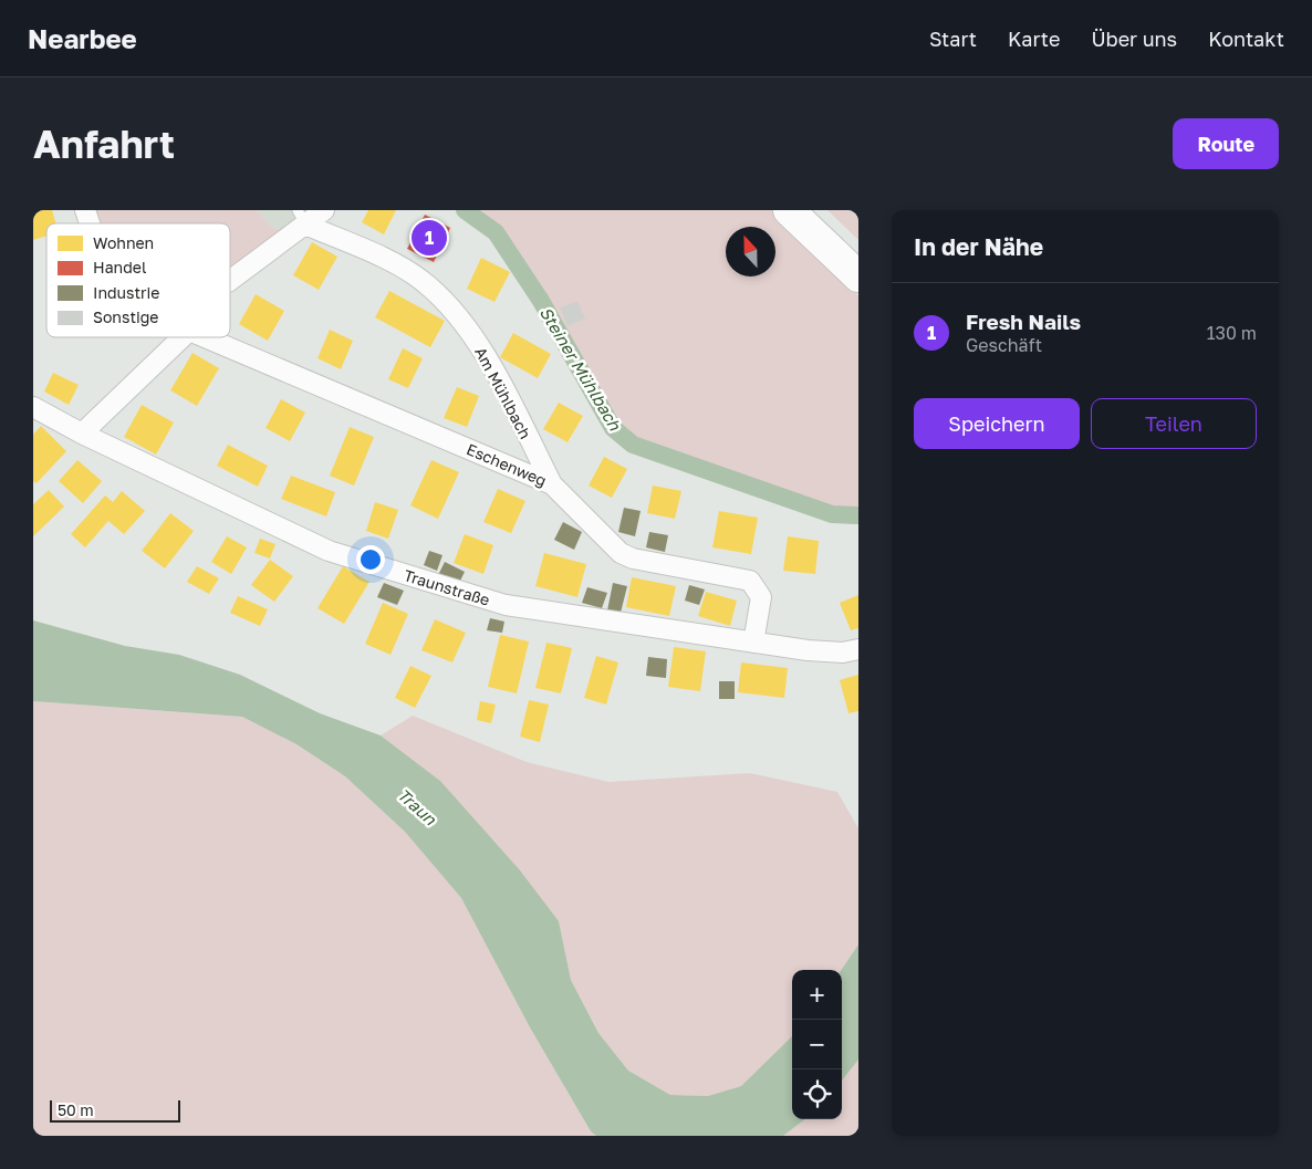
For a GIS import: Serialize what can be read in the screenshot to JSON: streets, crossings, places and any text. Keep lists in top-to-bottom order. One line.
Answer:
{"streets":{"street":["Am Mühlbach","Eschenweg","Traunstraße"]},"crossings":[["Am Mühlbach","Eschenweg"],["Eschenweg","Traunstraße"]],"water":["Steiner Mühlbach","Traun"],"legend":["Wohnen","Handel","Industrie","Sonstige"],"scale_bar":"50 m","north":"top","page":{"header":"Nearbee","nav":["Start","Karte","Über uns","Kontakt"],"buttons":["Route",["Speichern","Teilen"]],"title":"Anfahrt","heading":"In der Nähe","pins":"1","list":[{"mark":"1","name":"Fresh Nails","note":"Geschäft","value":"130 m"}],"map_buttons":["+","−"],"scale":"50 m"}}
